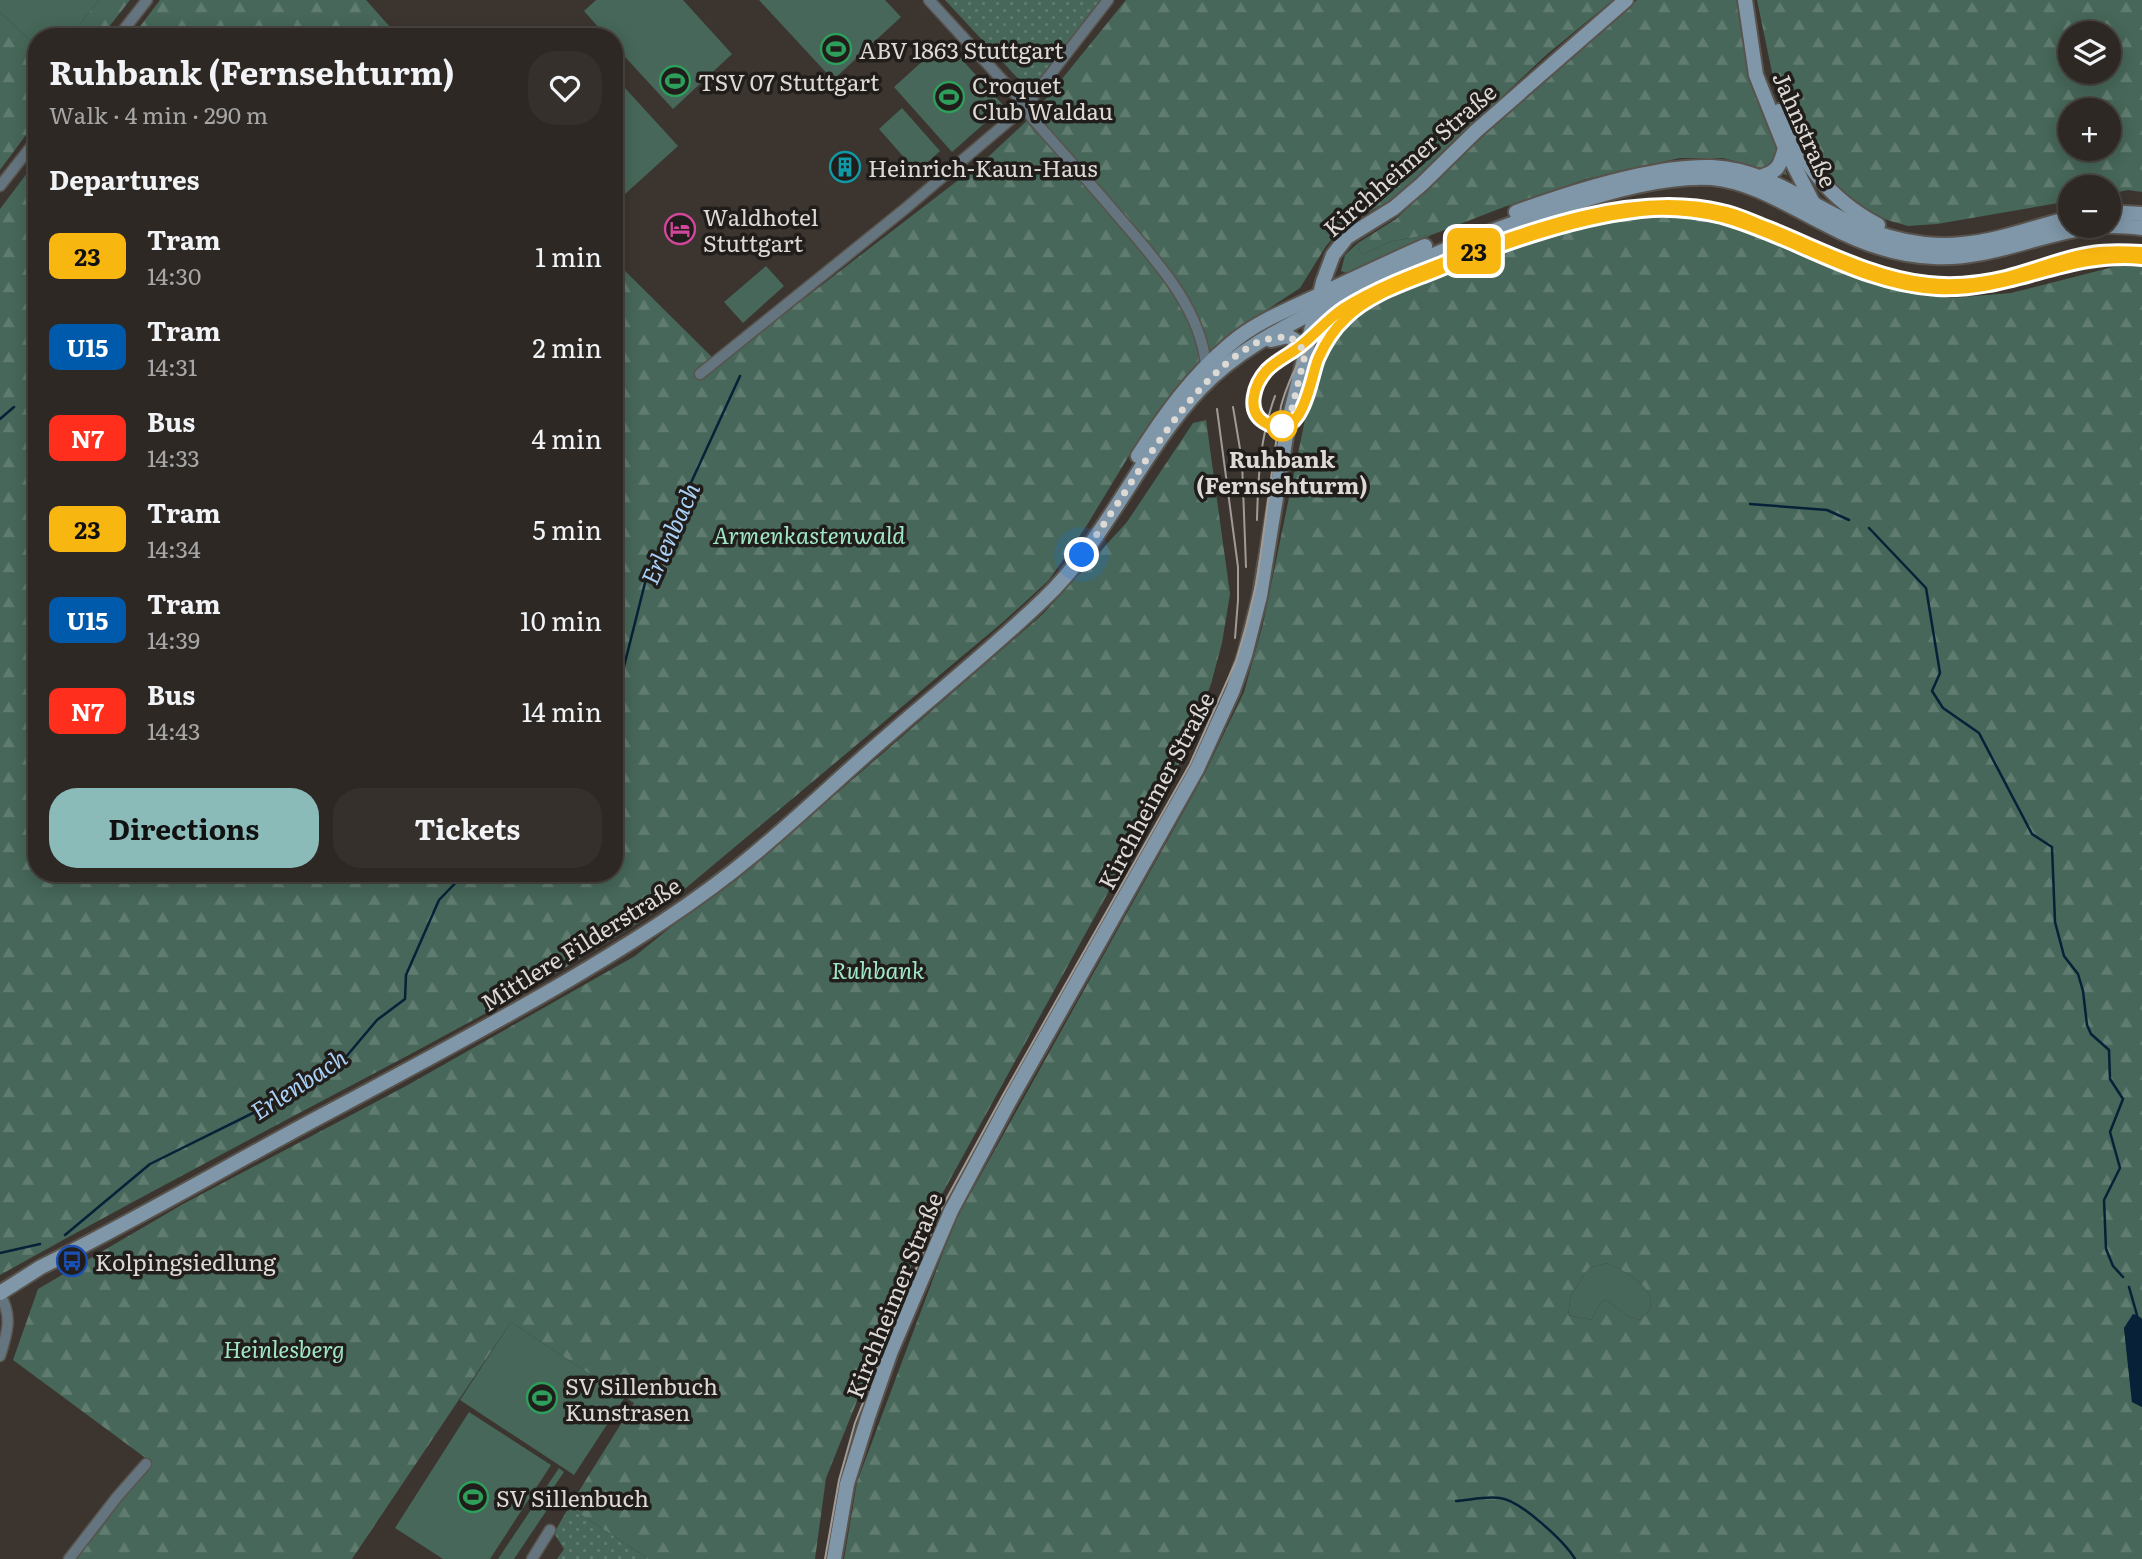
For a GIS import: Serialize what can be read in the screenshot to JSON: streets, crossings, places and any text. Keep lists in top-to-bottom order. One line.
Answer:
{"streets":{"main road":["Jahnstraße","Kirchheimer Straße","Mittlere Filderstraße"]},"crossings":[["Jahnstraße","Mittlere Filderstraße"],["Kirchheimer Straße","Mittlere Filderstraße"]],"water":["Erlenbach"],"parks":["Armenkastenwald","Ruhbank","Heinlesberg"],"places":{"sports":["ABV 1863 Stuttgart","TSV 07 Stuttgart","Croquet Club Waldau","SV Sillenbuch Kunstrasen","SV Sillenbuch"],"building":["Heinrich-Kaun-Haus"],"hotel":["Waldhotel Stuttgart"],"other":["Ruhbank (Fernsehturm)"],"bus stop":["Kolpingsiedlung"]},"lines":["tram line 23"],"page":{"on_map":"23","map_buttons":["+","−"],"heading":[["Ruhbank (Fernsehturm)","Walk · 4 min · 290 m"],"Departures"],"list":[{"mark":"23","name":"Tram","note":"14:30","value":"1 min"},{"mark":"U15","name":"Tram","note":"14:31","value":"2 min"},{"mark":"N7","name":"Bus","note":"14:33","value":"4 min"},{"mark":"23","name":"Tram","note":"14:34","value":"5 min"},{"mark":"U15","name":"Tram","note":"14:39","value":"10 min"},{"mark":"N7","name":"Bus","note":"14:43","value":"14 min"}],"buttons":["Directions","Tickets"]}}
